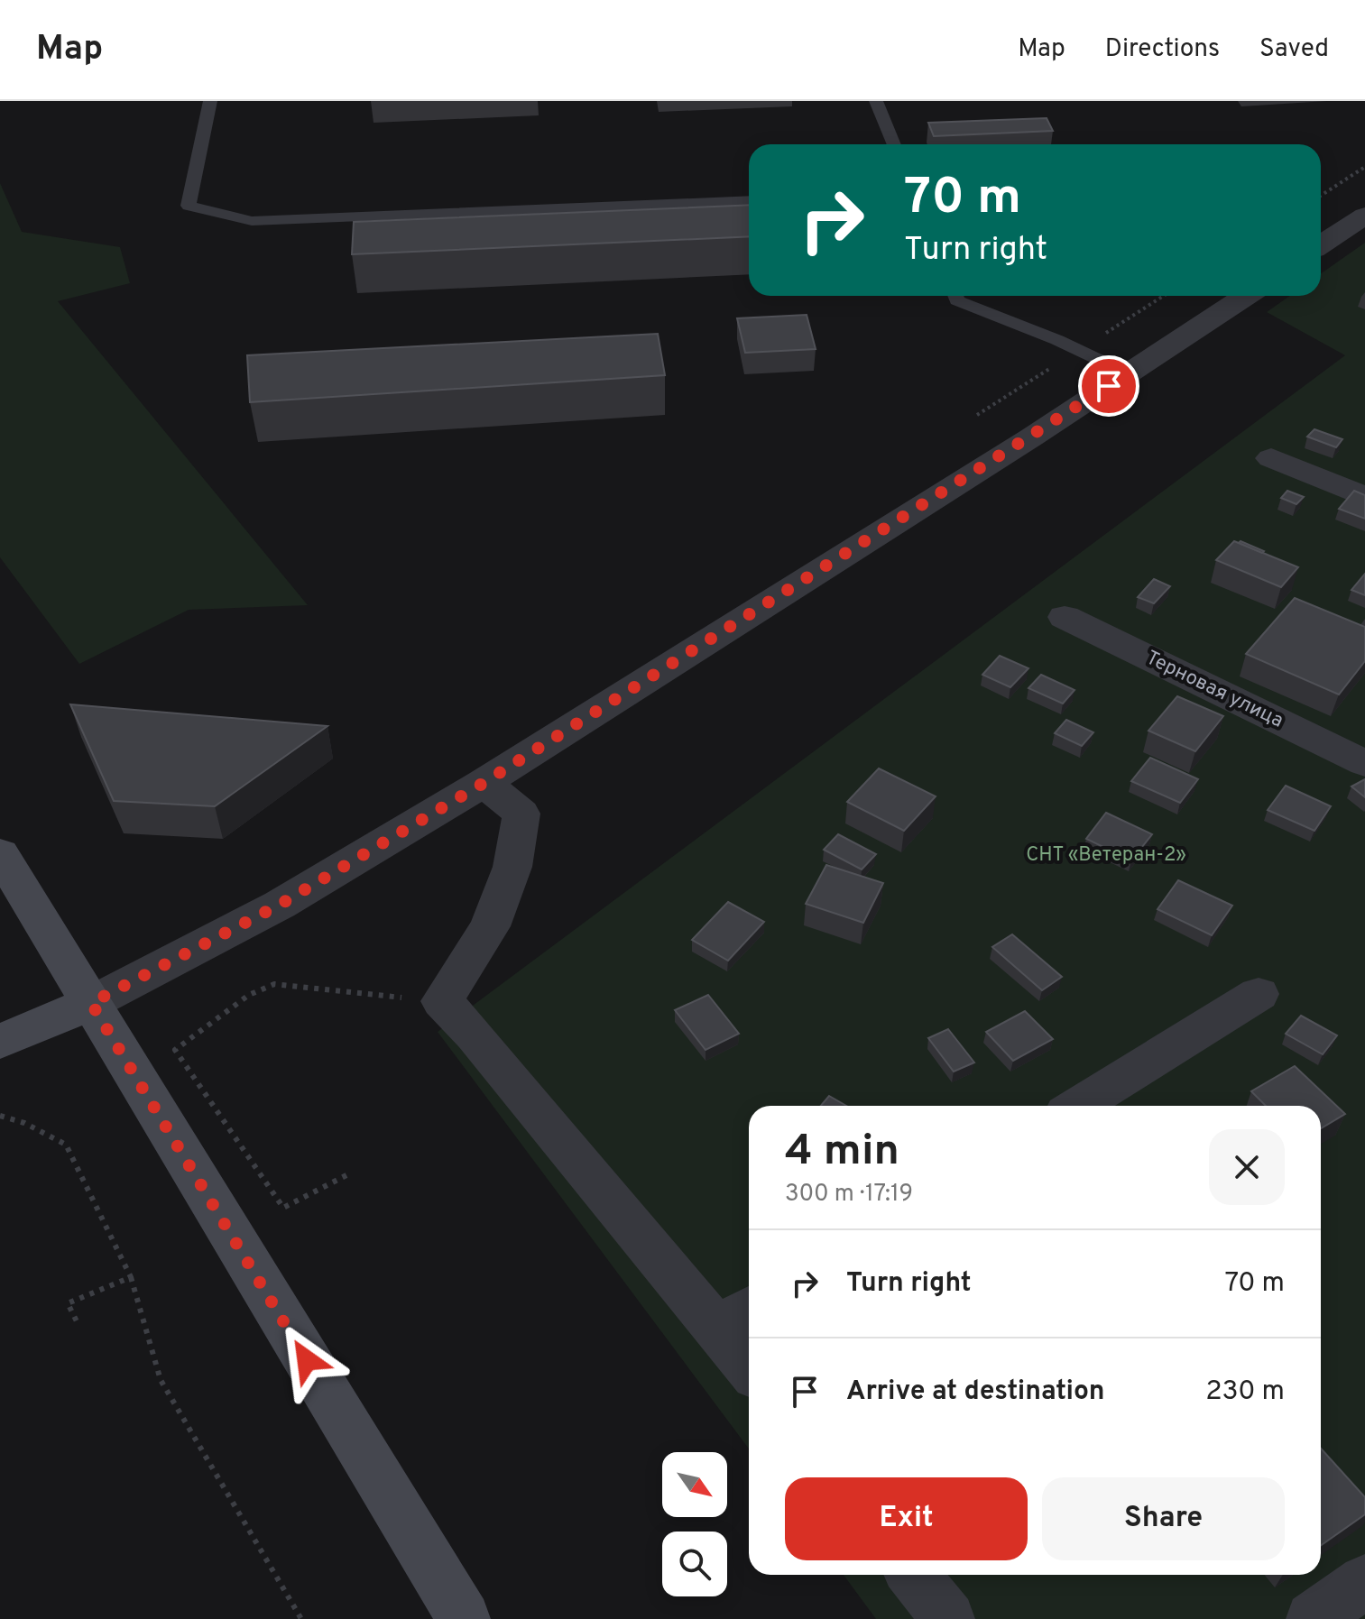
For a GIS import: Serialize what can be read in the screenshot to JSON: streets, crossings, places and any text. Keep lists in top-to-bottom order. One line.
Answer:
{"streets":{"street":["Терновая улица"]},"parks":["СНТ «Ветеран-2»"],"north":"bottom right","page":{"header":"Map","nav":["Map","Directions","Saved"],"turn":["70 m","Turn right"],"heading":["4 min","300 m · 17:19"],"list":[{"name":"Turn right","value":"70 m"},{"name":"Arrive at destination","value":"230 m"}],"buttons":["Exit","Share"]}}
